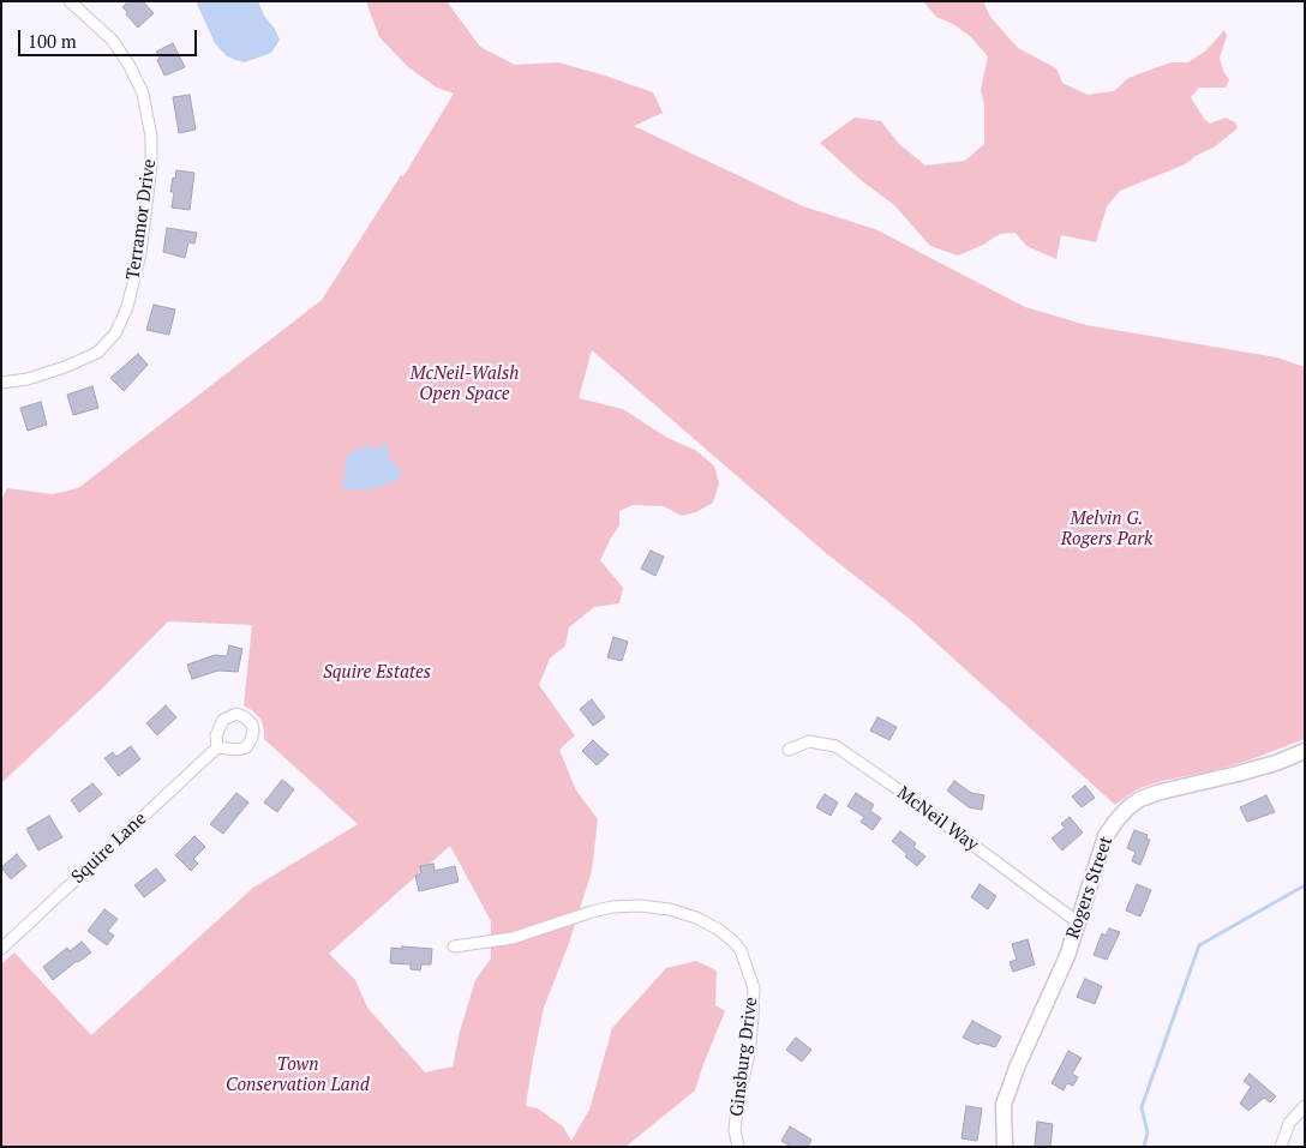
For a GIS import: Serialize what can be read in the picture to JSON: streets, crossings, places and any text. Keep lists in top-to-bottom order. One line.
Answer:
{"streets":{"street":["Terramor Drive","McNeil Way","Squire Lane","Rogers Street","Ginsburg Drive"]},"crossings":[["McNeil Way","Rogers Street"]],"parks":["McNeil-Walsh Open Space","Melvin G. Rogers Park","Squire Estates","Town Conservation Land"],"scale_bar":"100 m"}
